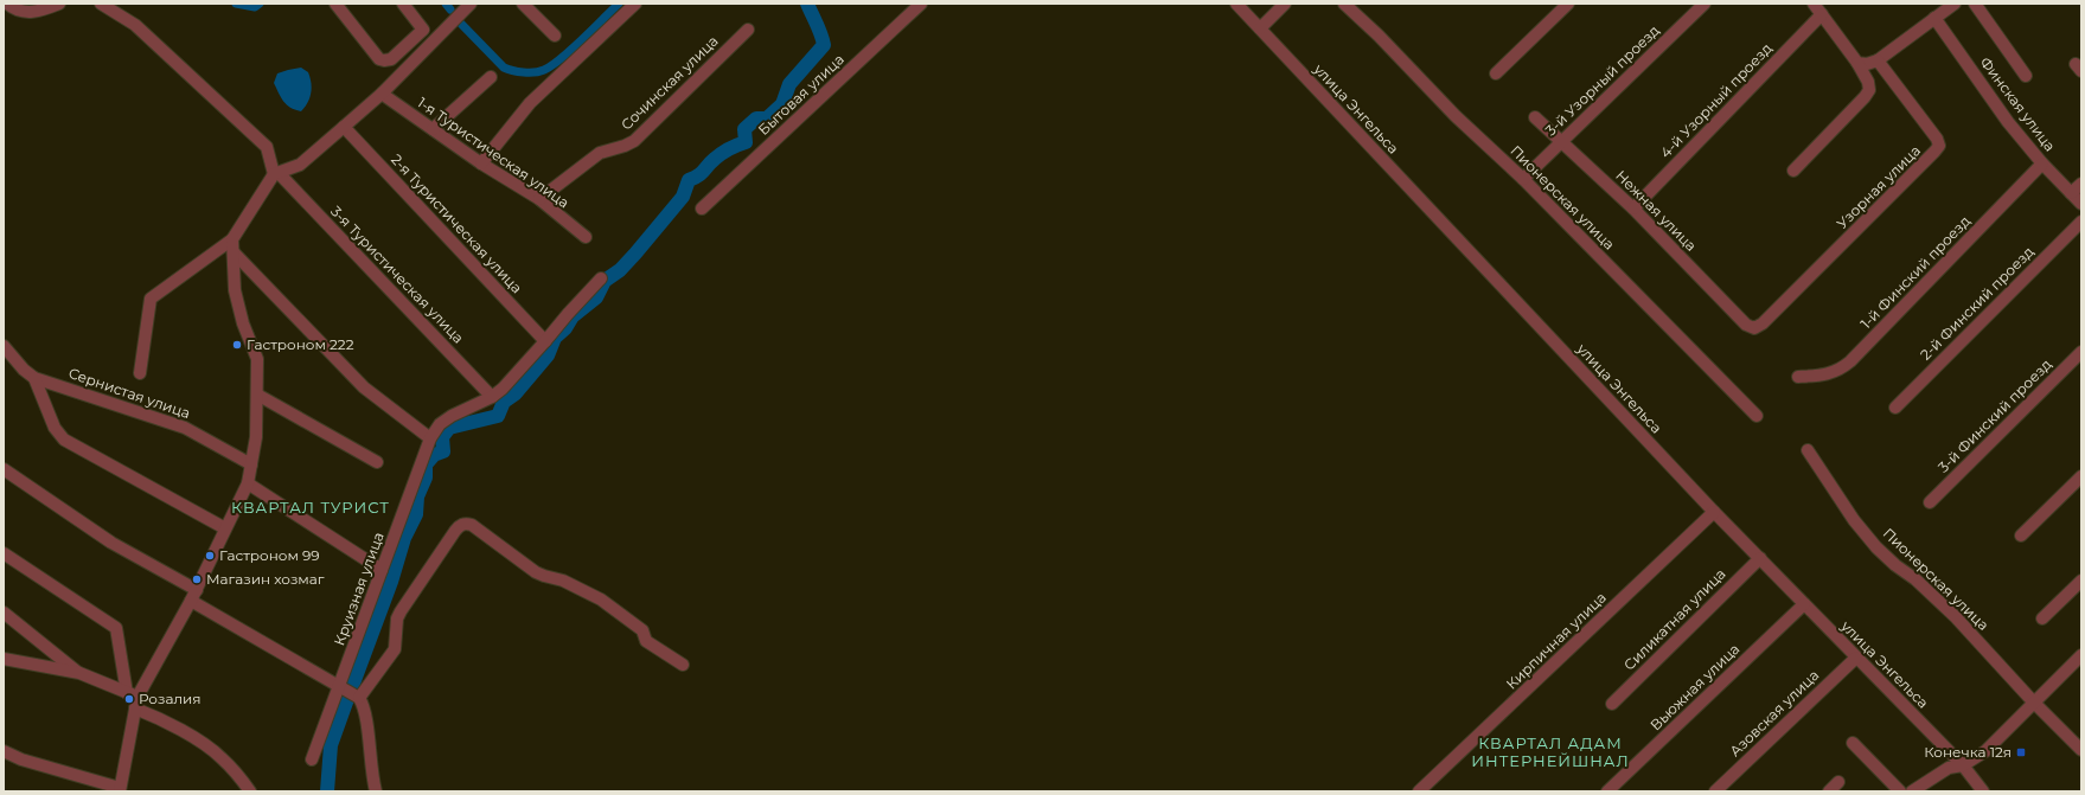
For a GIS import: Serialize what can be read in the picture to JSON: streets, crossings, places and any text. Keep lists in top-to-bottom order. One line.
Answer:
{"streets":{"street":["3-й Узорный проезд","Сочинская улица","Бытовая улица","4-й Узорный проезд","Финская улица","улица Энгельса","1-я Туристическая улица","Узорная улица","Пионерская улица","Нежная улица","2-я Туристическая улица","1-й Финский проезд","3-я Туристическая улица","2-й Финский проезд","Сернистая улица","3-й Финский проезд","Круизная улица","Силикатная улица","Кирпичная улица","Вьюжная улица","Азовская улица"]},"crossings":[["3-й Узорный проезд","Пионерская улица"],["3-й Узорный проезд","Нежная улица"],["Сочинская улица","1-я Туристическая улица"],["4-й Узорный проезд","Нежная улица"],["Финская улица","1-й Финский проезд"],["улица Энгельса","Силикатная улица"],["улица Энгельса","Кирпичная улица"],["улица Энгельса","Вьюжная улица"],["улица Энгельса","Азовская улица"],["Узорная улица","Нежная улица"],["2-я Туристическая улица","Круизная улица"],["3-я Туристическая улица","Круизная улица"]],"districts":["КВАРТАЛ ТУРИСТ","КВАРТАЛ АДАМ ИНТЕРНЕЙШНАЛ"],"places":{"other":["Гастроном 222","Гастроном 99","Магазин хозмаг","Розалия"],"transit":["Конечка 12я"]}}
